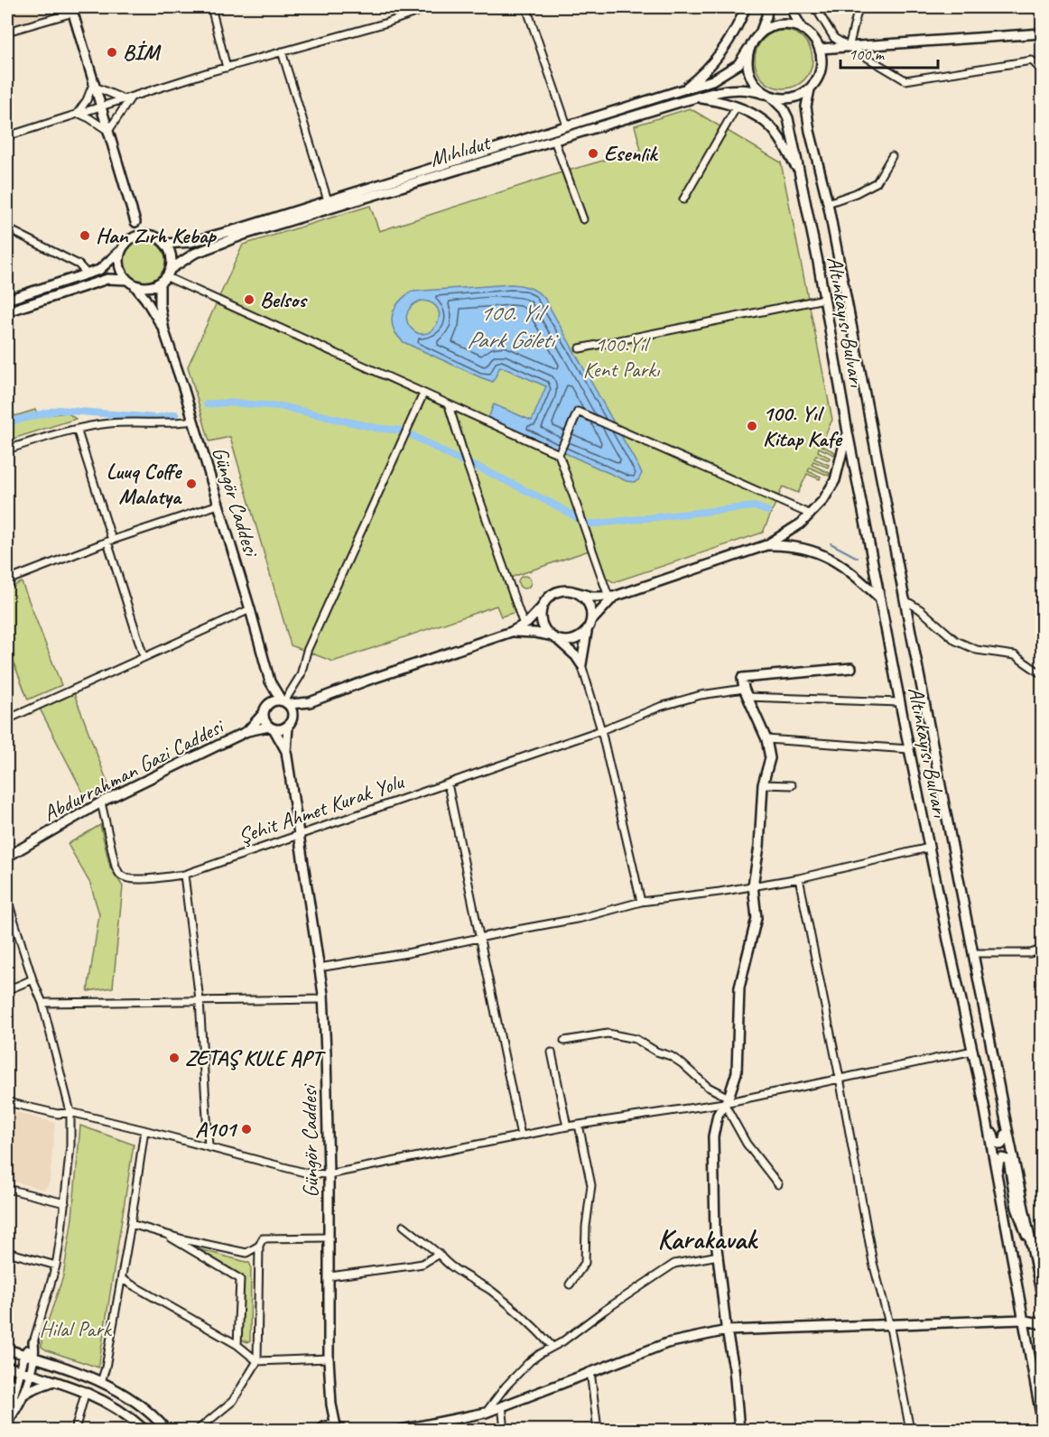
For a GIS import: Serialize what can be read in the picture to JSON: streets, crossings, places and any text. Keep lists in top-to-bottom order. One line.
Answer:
{"streets":{"main road":["Mıhlıdut","Altınkayısı Bulvarı","Güngör Caddesi","Abdurrahman Gazi Caddesi"],"street":["Şehit Ahmet Kurak Yolu"]},"crossings":[["Mıhlıdut","Altınkayısı Bulvarı"],["Altınkayısı Bulvarı","Şehit Ahmet Kurak Yolu"],["Güngör Caddesi","Abdurrahman Gazi Caddesi"],["Güngör Caddesi","Şehit Ahmet Kurak Yolu"],["Abdurrahman Gazi Caddesi","Şehit Ahmet Kurak Yolu"]],"districts":["Karakavak"],"water":["100. Yıl Park Göleti"],"parks":["100.Yıl Kent Parkı","Hilal Park"],"places":["BİM","Esenlik","Han Zırh Kebap","Belsos","100. Yıl Kitap Kafe","Luuq Coffe Malatya","ZETAŞ KULE APT","A101"],"scale_bar":"100 m"}
